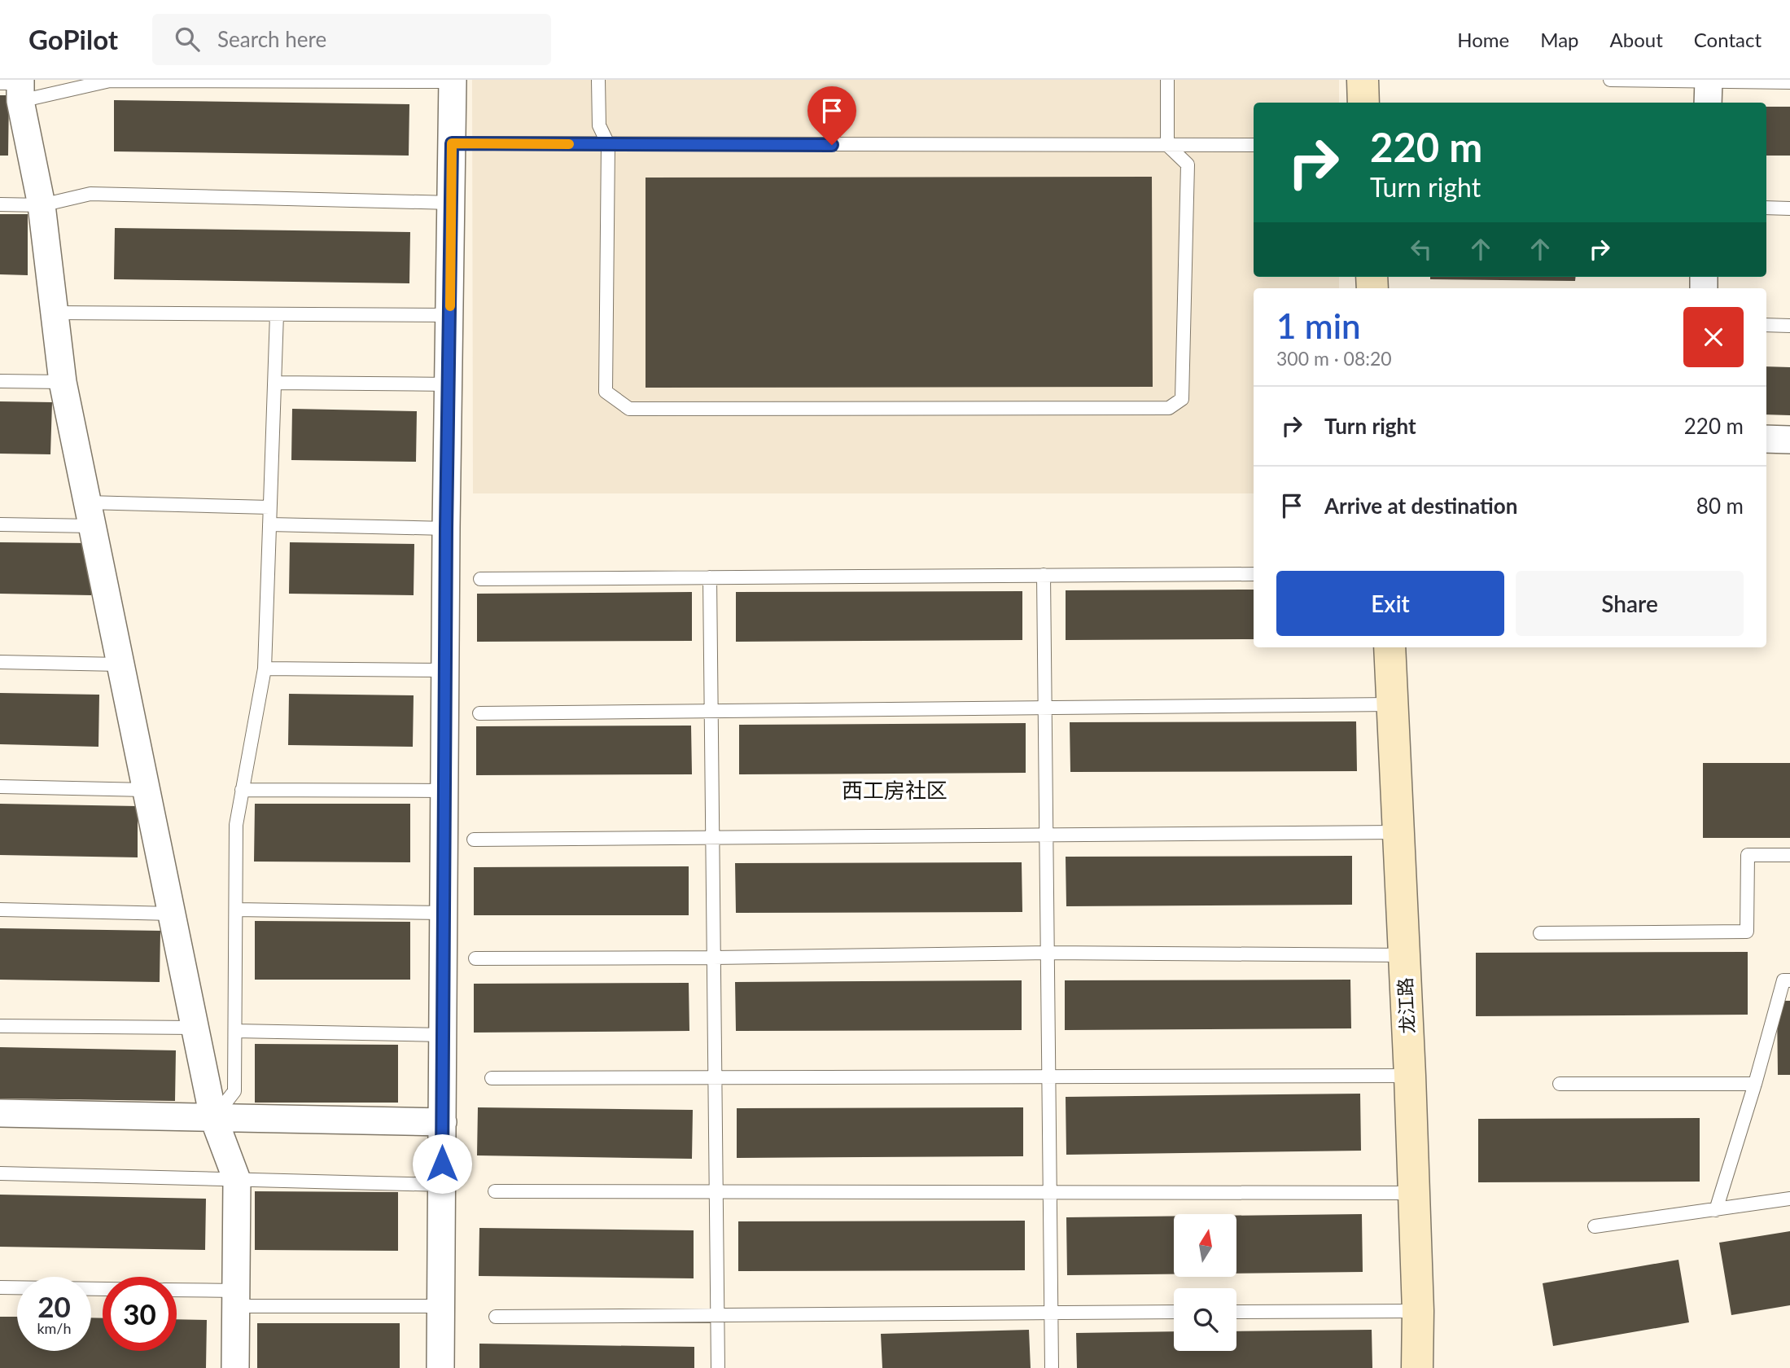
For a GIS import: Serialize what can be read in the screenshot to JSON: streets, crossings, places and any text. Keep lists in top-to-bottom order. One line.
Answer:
{"streets":{"street":["龙江路"]},"districts":["西工房社区"],"north":"top","page":{"header":"GoPilot","search":"Search here","nav":["Home","Map","About","Contact"],"turn":["220 m","Turn right"],"heading":["1 min","300 m · 08:20"],"list":[{"name":"Turn right","value":"220 m"},{"name":"Arrive at destination","value":"80 m"}],"buttons":["Exit","Share"],"speed":"20 km/h","limit":"30"}}
